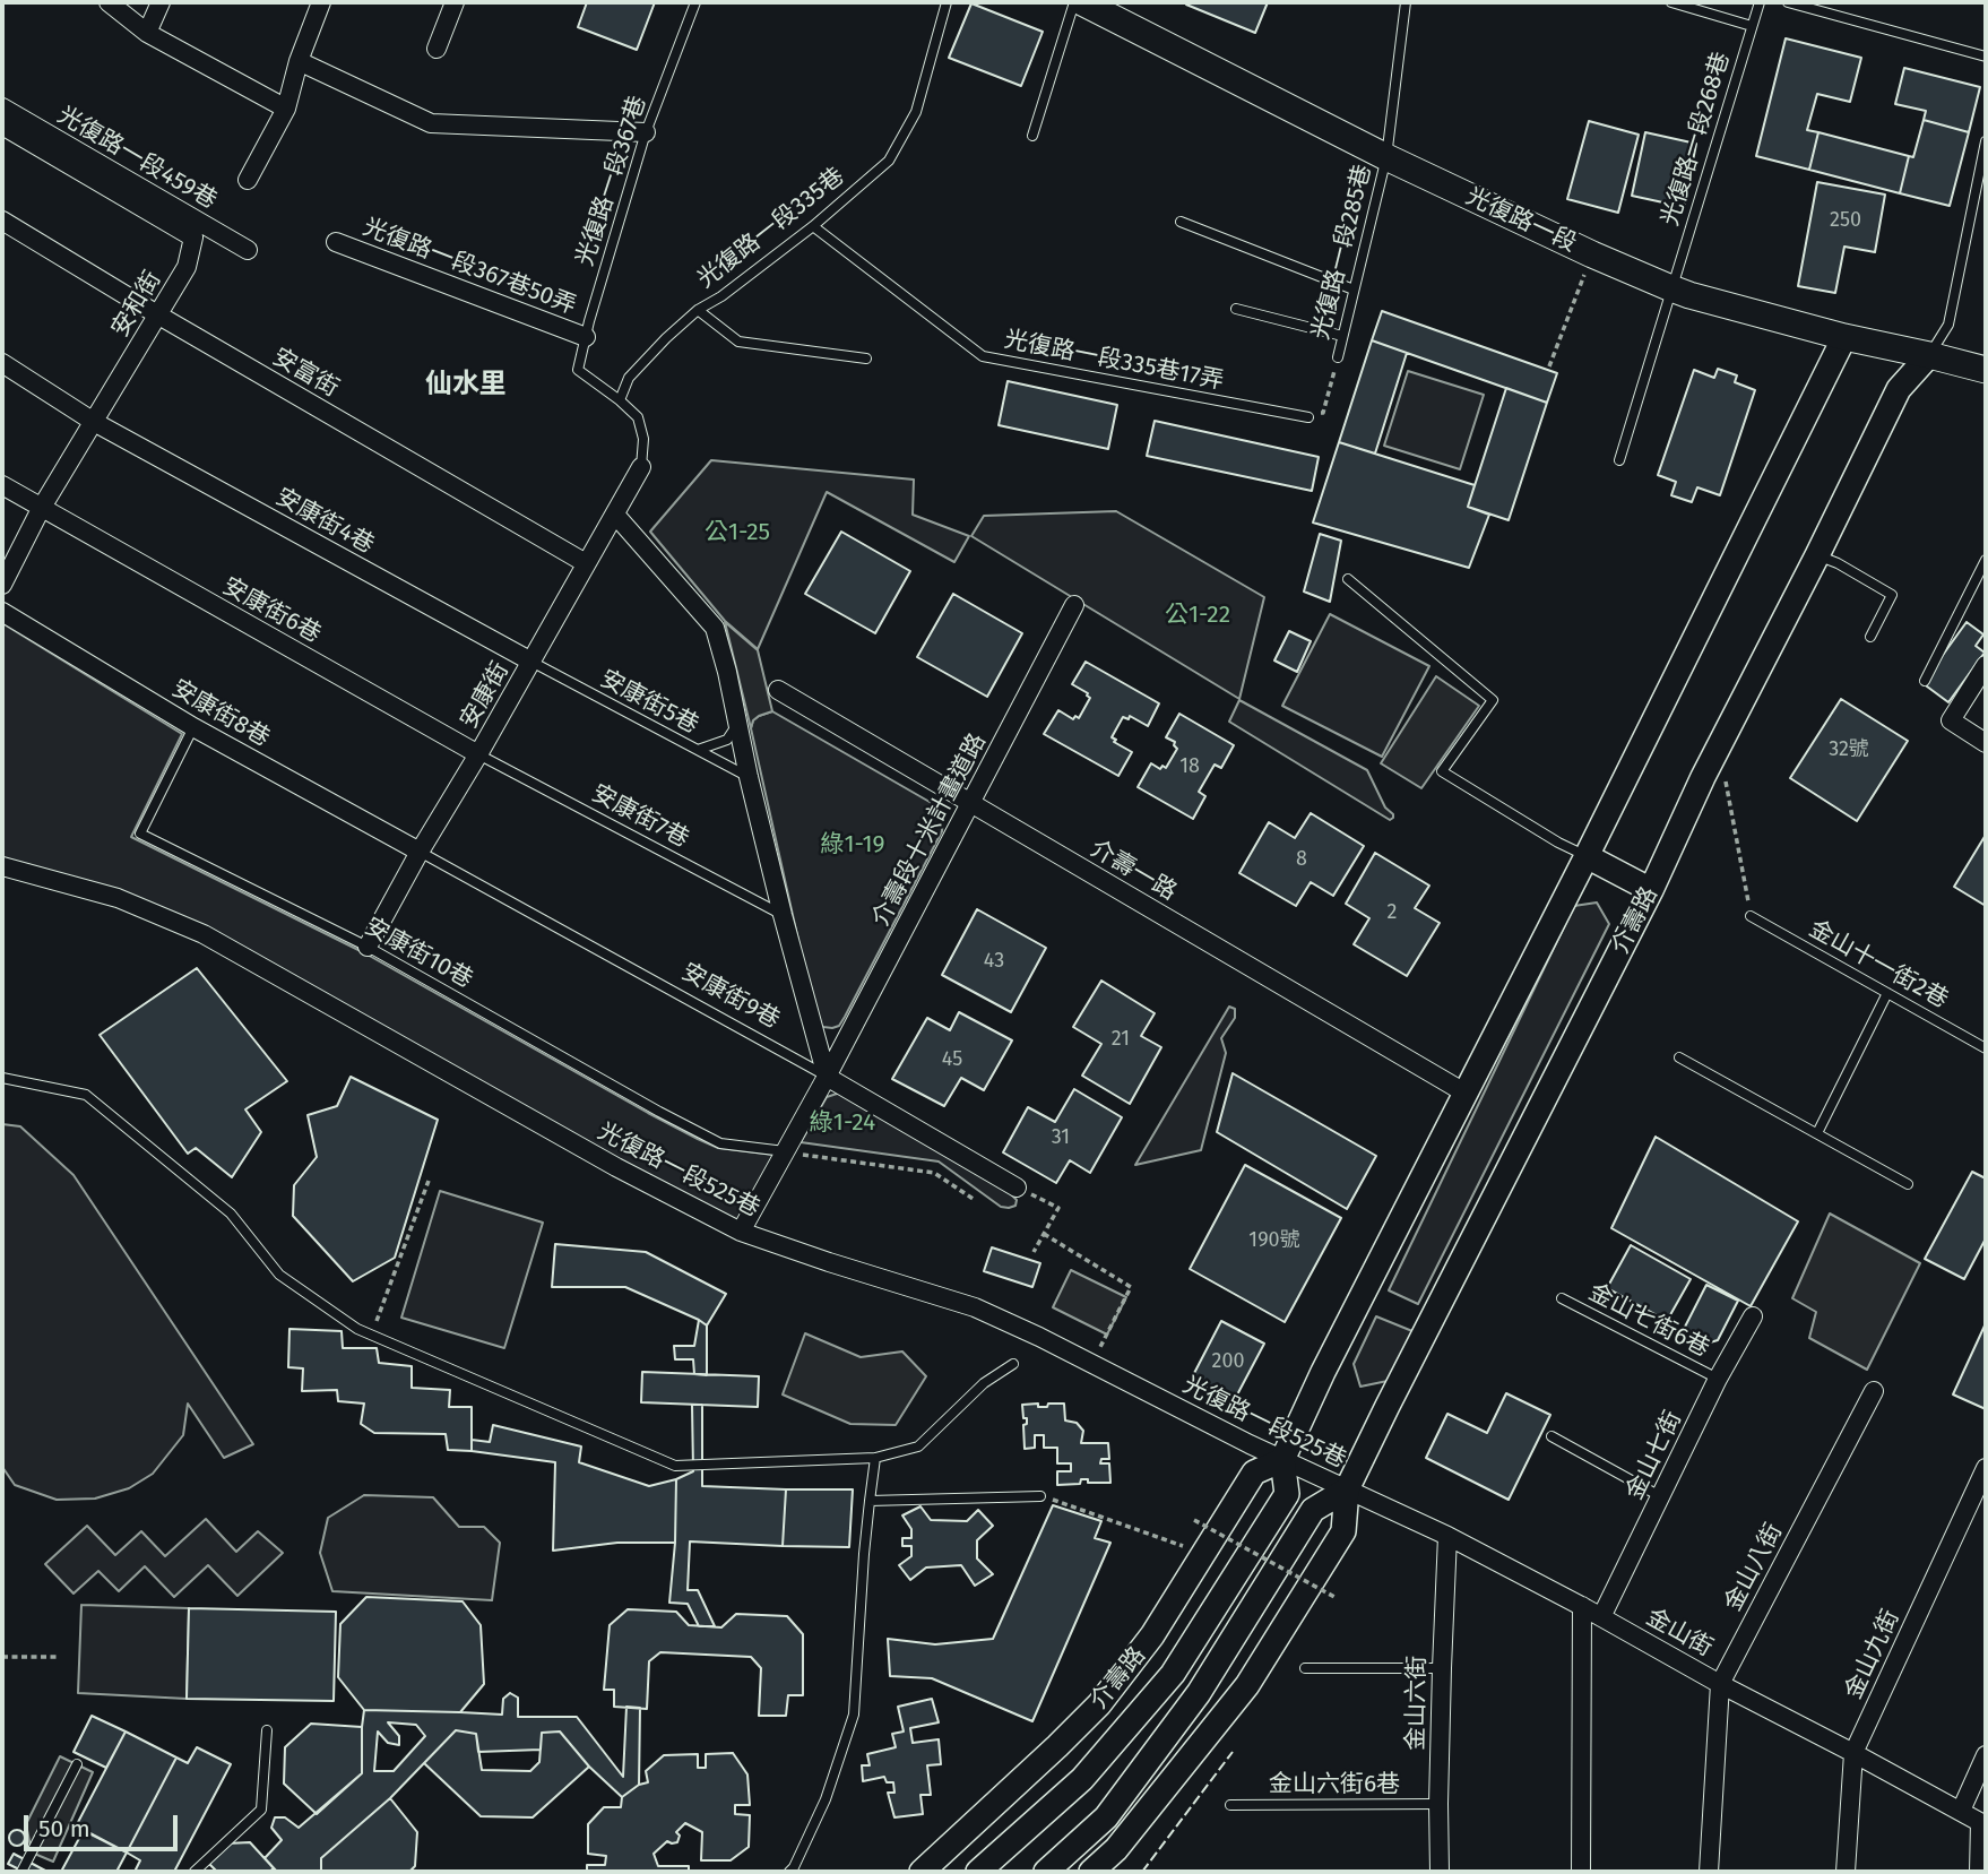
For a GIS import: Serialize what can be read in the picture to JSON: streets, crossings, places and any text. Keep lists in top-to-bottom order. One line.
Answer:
{"streets":{"main road":["光復路一段"],"street":["光復路一段459巷","光復路一段367巷50弄","安和街","安富街","安康街4巷","安康街6巷","安康街","安康街8巷","介壽段十米計畫道路","介壽一路","介壽路","安康街9巷","光復路一段525巷","金山七街","金山八街","金山街","金山九街","金山六街"],"lane":["光復路一段268巷","光復路一段367巷","光復路一段335巷","光復路一段285巷","光復路一段335巷17弄","安康街5巷","安康街7巷","安康街10巷","金山十一街2巷","金山七街6巷","金山六街6巷"]},"crossings":[["光復路一段268巷","光復路一段"],["光復路一段367巷","光復路一段335巷"],["光復路一段367巷","光復路一段367巷50弄"],["光復路一段","光復路一段285巷"],["光復路一段","介壽路"],["光復路一段335巷","光復路一段335巷17弄"],["安和街","安富街"],["安和街","安康街4巷"],["安和街","安康街6巷"],["安富街","安康街"],["安康街4巷","安康街"],["安康街4巷","安康街5巷"],["安康街6巷","安康街"],["安康街6巷","安康街7巷"],["安康街","安康街5巷"],["安康街","安康街8巷"],["安康街","安康街7巷"],["安康街","安康街10巷"],["安康街","安康街9巷"],["安康街8巷","安康街10巷"],["安康街8巷","安康街9巷"],["介壽段十米計畫道路","介壽一路"],["介壽段十米計畫道路","安康街10巷"],["介壽段十米計畫道路","安康街9巷"],["介壽一路","介壽路"],["介壽路","光復路一段525巷"],["介壽路","金山街"],["光復路一段525巷","金山街"],["金山七街6巷","金山七街"],["金山七街","金山街"],["金山八街","金山街"],["金山街","金山九街"],["金山街","金山六街"],["金山六街","金山六街6巷"]],"districts":["仙水里"],"parks":["公1-25","公1-22","綠1-19","綠1-24"],"house_numbers":["250","32號","18","8","2","43","21","45","31","190號","200"],"scale_bar":"50 m"}
